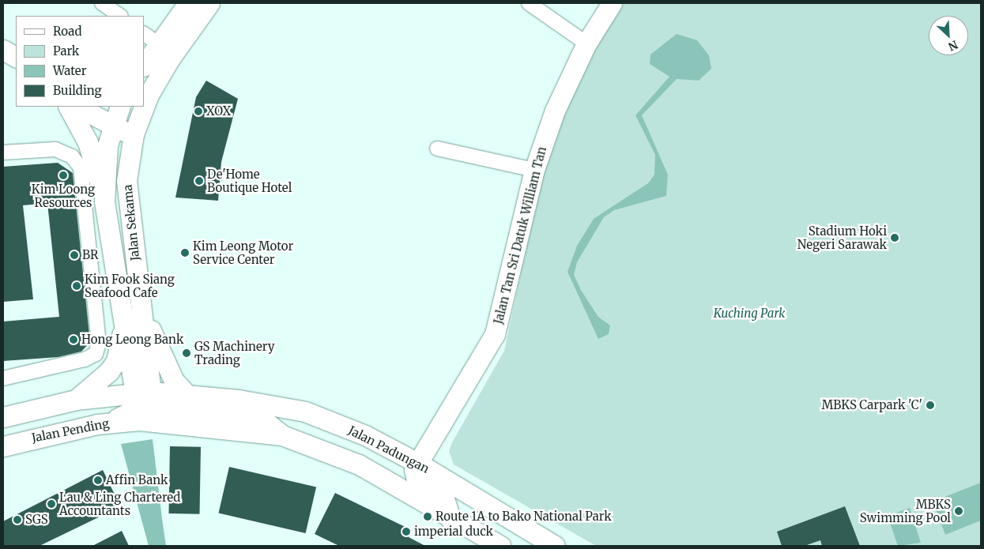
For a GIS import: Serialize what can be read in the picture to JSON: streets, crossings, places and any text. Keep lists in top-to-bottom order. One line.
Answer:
{"streets":{"main road":["Jalan Sekama","Jalan Tan Sri Datuk William Tan","Jalan Pending","Jalan Padungan"]},"crossings":[["Jalan Sekama","Jalan Padungan"],["Jalan Tan Sri Datuk William Tan","Jalan Padungan"]],"parks":["Kuching Park"],"places":["XOX","Kim Loong Resources","De'Home Boutique Hotel","Stadium Hoki Negeri Sarawak","Kim Leong Motor Service Center","BR","Kim Fook Siang Seafood Cafe","Hong Leong Bank","GS Machinery Trading","MBKS Carpark 'C'","Affin Bank","Lau & Ling Chartered Accountants","MBKS Swimming Pool","Route 1A to Bako National Park","SGS","imperial duck"],"legend":["Road","Park","Water","Building"],"north":"bottom right"}
